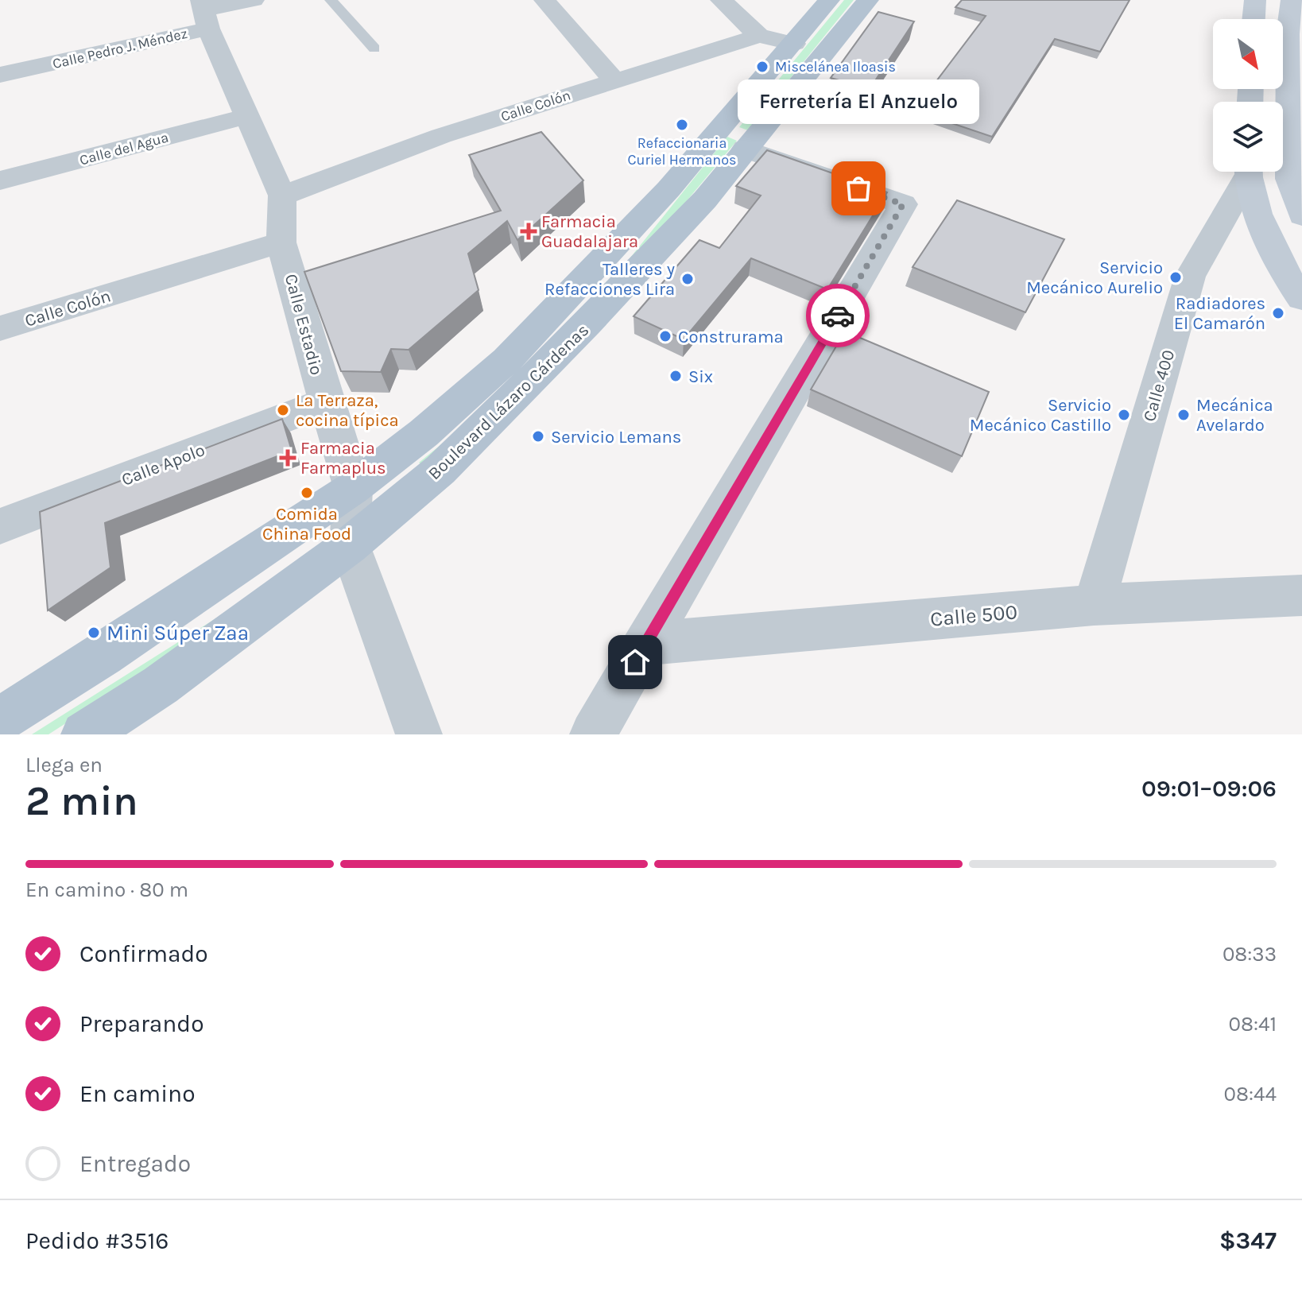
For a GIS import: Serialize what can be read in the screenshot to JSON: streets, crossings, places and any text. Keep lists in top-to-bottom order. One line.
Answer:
{"streets":{"main road":["Boulevard Lázaro Cárdenas"],"street":["Calle Pedro J. Méndez","Calle Colón","Calle del Agua","Calle Estadio","Calle 400","Calle Apolo","Calle 500"]},"crossings":[["Calle Pedro J. Méndez","Calle Estadio"],["Calle Colón","Calle Estadio"],["Calle Colón","Boulevard Lázaro Cárdenas"],["Calle del Agua","Calle Estadio"],["Calle Estadio","Boulevard Lázaro Cárdenas"],["Calle Estadio","Calle Apolo"],["Calle 400","Calle 500"]],"places":{"other":["Miscelánea Iloasis","Refaccionaria Curiel Hermanos","Ferretería El Anzuelo","Servicio Mecánico Aurelio","Talleres y Refacciones Lira","Radiadores El Camarón","Construrama","Six","La Terraza, cocina típica","Servicio Mecánico Castillo","Mecánica Avelardo","Servicio Lemans","Comida China Food","Mini Súper Zaa"],"health":["Farmacia Guadalajara","Farmacia Farmaplus"]},"north":"bottom right","page":{"bubble":"Ferretería El Anzuelo","heading":["2 min","Llega en","09:01–09:06"],"panel":["Pedido #3516","$347"],"bar":"En camino · 80 m","list":[["Confirmado","08:33"],["Preparando","08:41"],["En camino","08:44"],"Entregado"]}}
